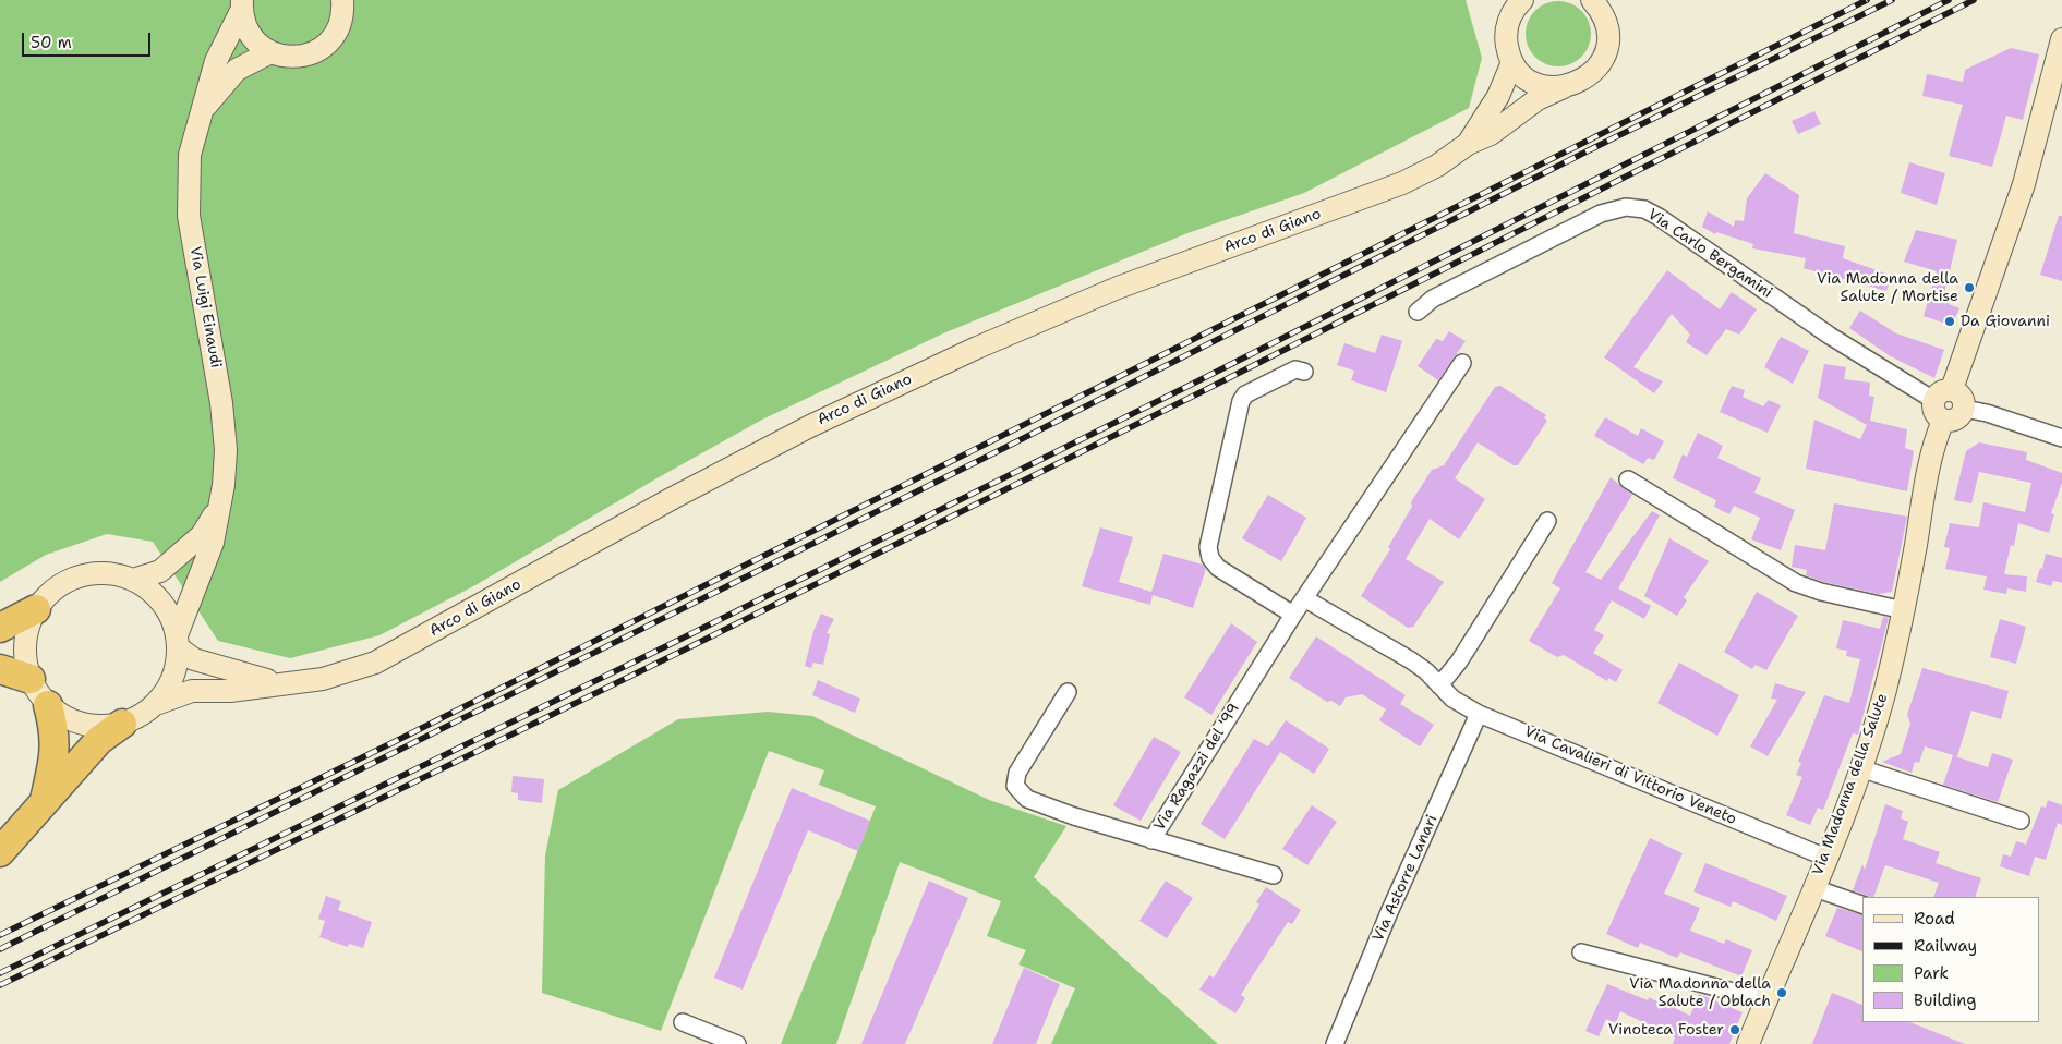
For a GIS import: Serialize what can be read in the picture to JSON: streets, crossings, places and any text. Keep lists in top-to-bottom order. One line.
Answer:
{"streets":{"main road":["Arco di Giano","Via Luigi Einaudi","Via Madonna della Salute"],"street":["Via Carlo Bergamini","Via Ragazzi del '99","Via Cavalieri di Vittorio Veneto","Via Astorre Lanari"]},"crossings":[["Arco di Giano","Via Luigi Einaudi"],["Via Carlo Bergamini","Via Madonna della Salute"],["Via Ragazzi del '99","Via Cavalieri di Vittorio Veneto"],["Via Cavalieri di Vittorio Veneto","Via Madonna della Salute"],["Via Cavalieri di Vittorio Veneto","Via Astorre Lanari"]],"places":["Via Madonna della Salute / Mortise","Da Giovanni","Via Madonna della Salute / Oblach","Vinoteca Foster"],"legend":["Road","Railway","Park","Building"],"scale_bar":"50 m"}
